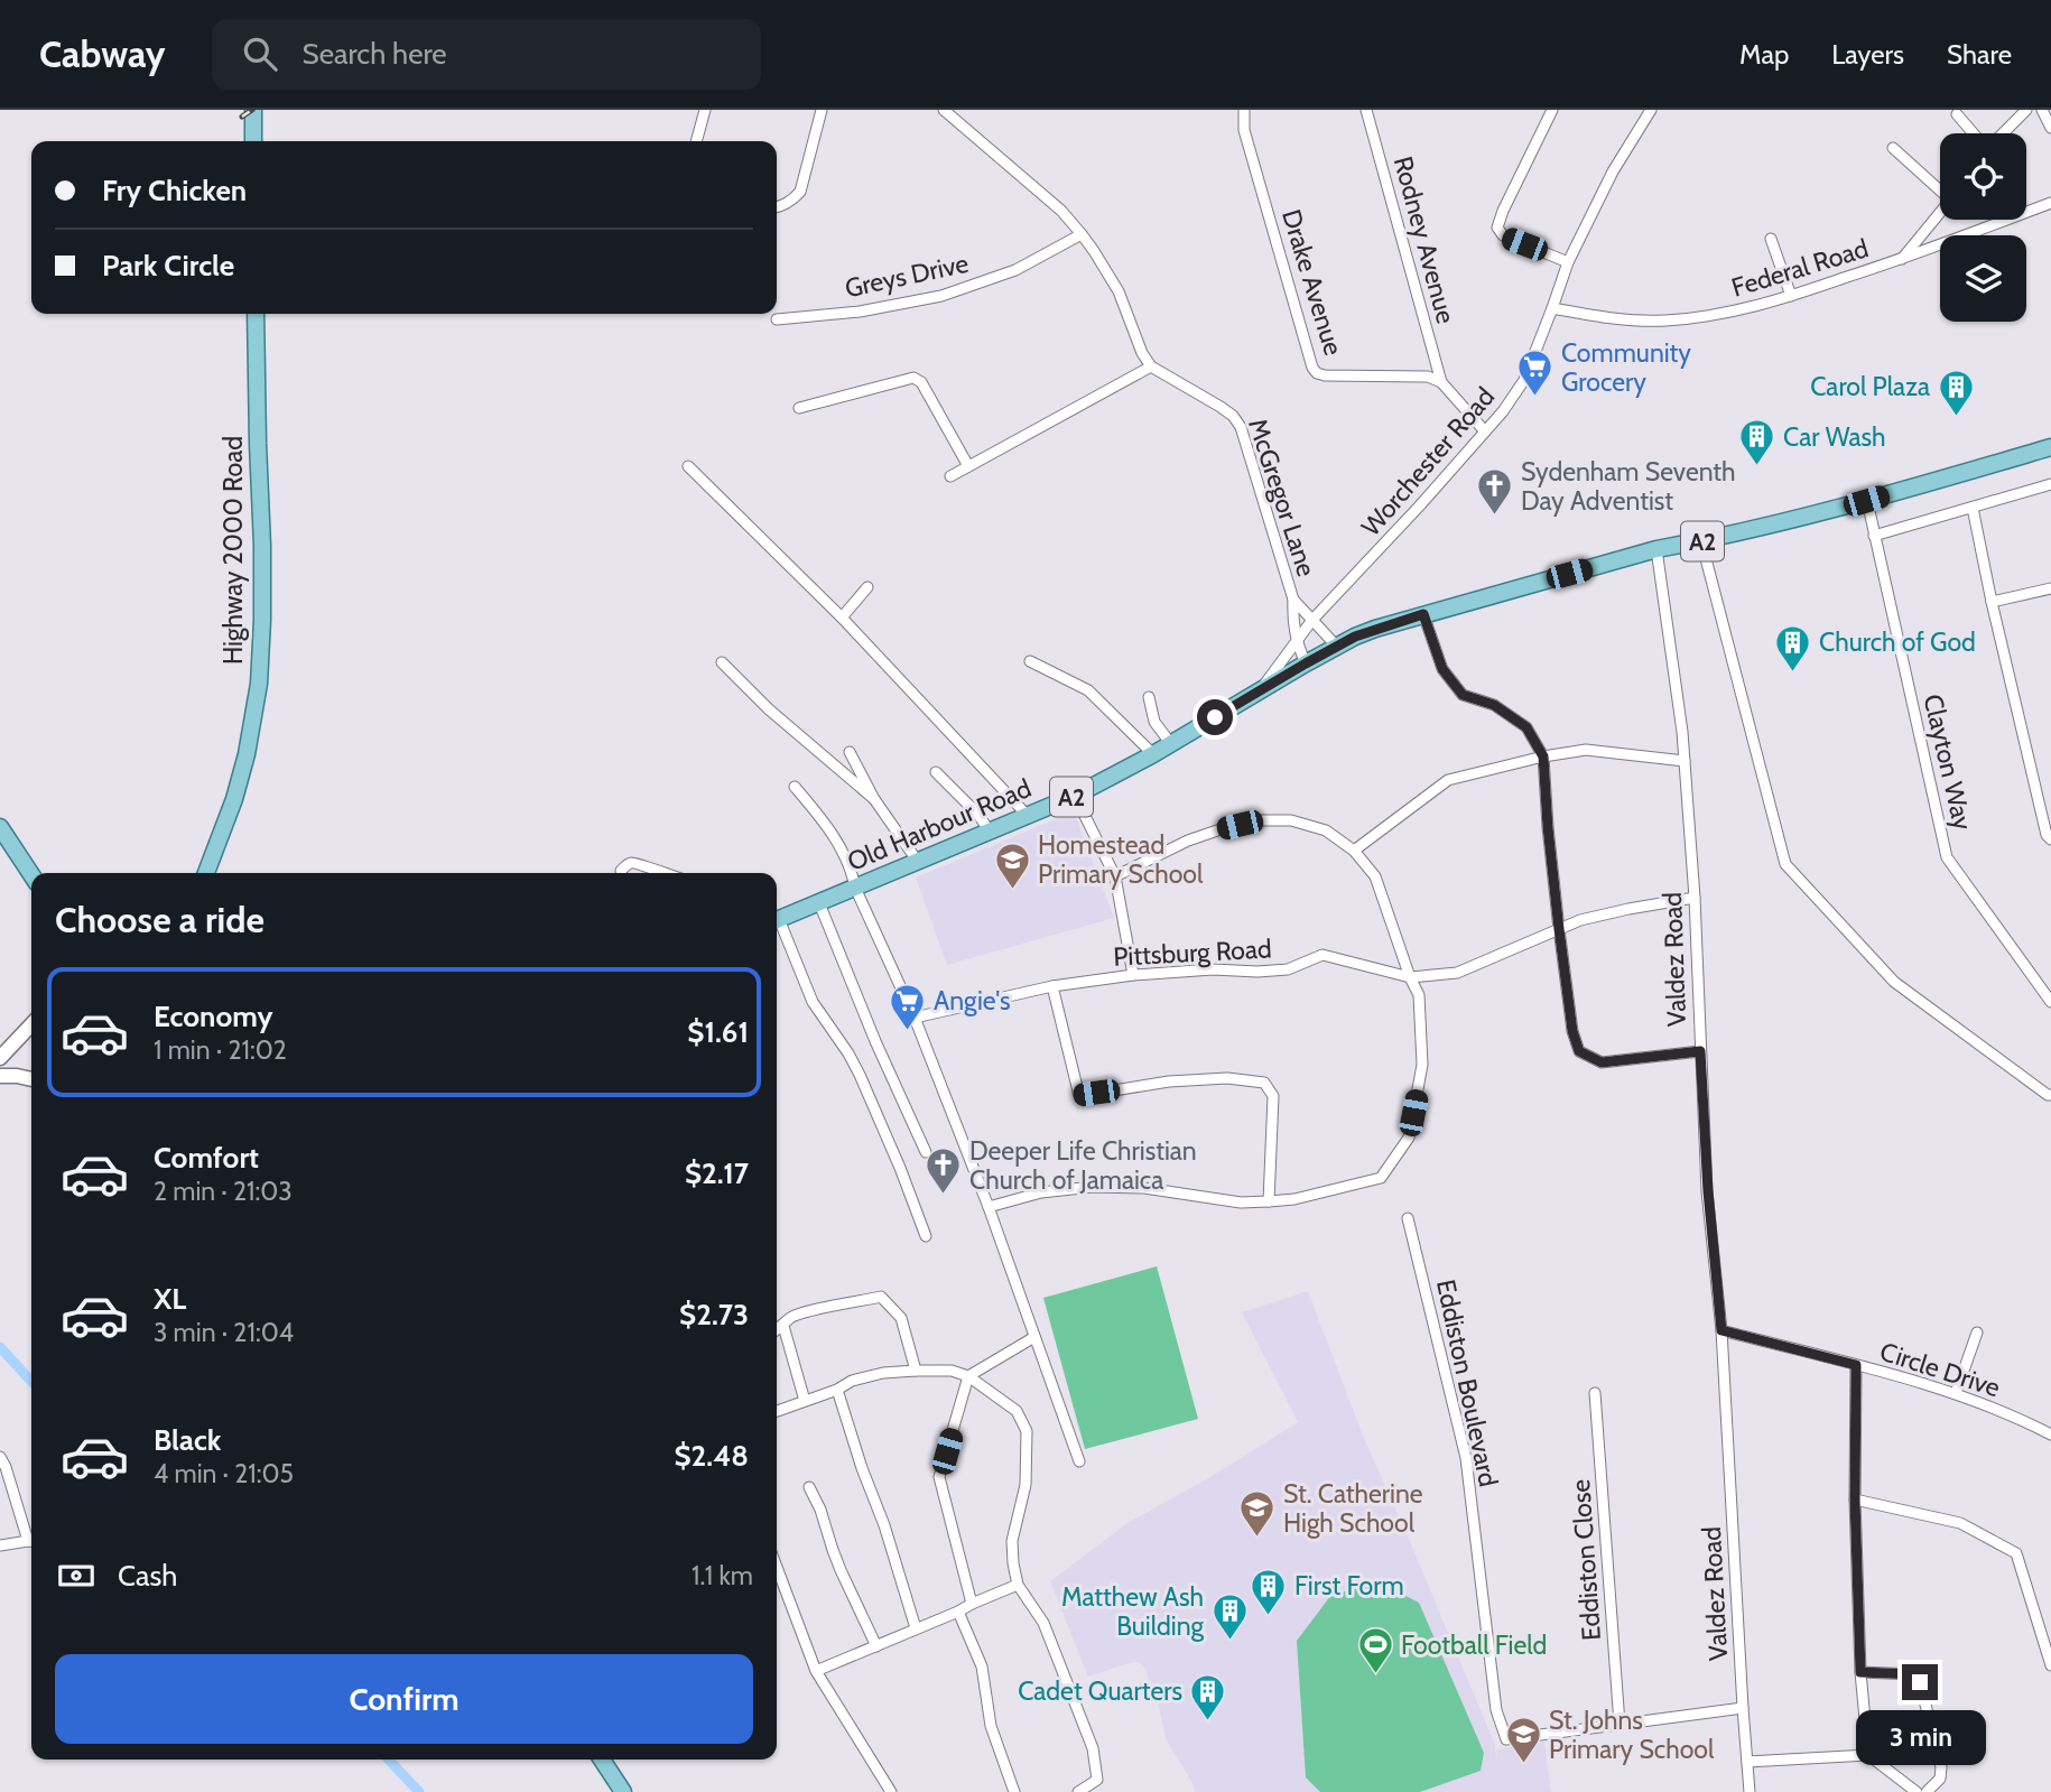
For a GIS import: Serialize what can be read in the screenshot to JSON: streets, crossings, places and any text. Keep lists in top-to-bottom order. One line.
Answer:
{"streets":{"main road":["A2","Highway 2000 Road","Old Harbour Road"],"street":["Rodney Avenue","Federal Road","Greys Drive","Drake Avenue","Worchester Road","McGregor Lane","Clayton Way","Pittsburg Road","Valdez Road","Circle Drive","Eddiston Boulevard","Eddiston Close"]},"crossings":[["Rodney Avenue","Drake Avenue"],["Federal Road","Worchester Road"],["Worchester Road","McGregor Lane"],["Worchester Road","Old Harbour Road"],["McGregor Lane","Old Harbour Road"],["Clayton Way","Old Harbour Road"],["Old Harbour Road","Valdez Road"],["Pittsburg Road","Valdez Road"],["Valdez Road","Circle Drive"],["Valdez Road","Eddiston Boulevard"],["Eddiston Boulevard","Eddiston Close"]],"places":{"supermarket":["Community Grocery","Angie's"],"building":["Carol Plaza","Car Wash","Church of God","First Form","Matthew Ash Building","Cadet Quarters"],"church":["Sydenham Seventh Day Adventist","Deeper Life Christian Church of Jamaica"],"school or university":["Homestead Primary School","St. Catherine High School","St. Johns Primary School"],"sports":["Football Field"]},"page":{"header":"Cabway","search":"Search here","nav":["Map","Layers","Share"],"banner":["Fry Chicken","Park Circle"],"heading":"Choose a ride","list":[{"name":"Economy","note":"1 min · 21:02","value":"$1.61"},{"name":"Comfort","note":"2 min · 21:03","value":"$2.17"},{"name":"XL","note":"3 min · 21:04","value":"$2.73"},{"name":"Black","note":"4 min · 21:05","value":"$2.48"}],"pay":["Cash","1.1 km"],"buttons":"Confirm","bubble":"3 min"}}
